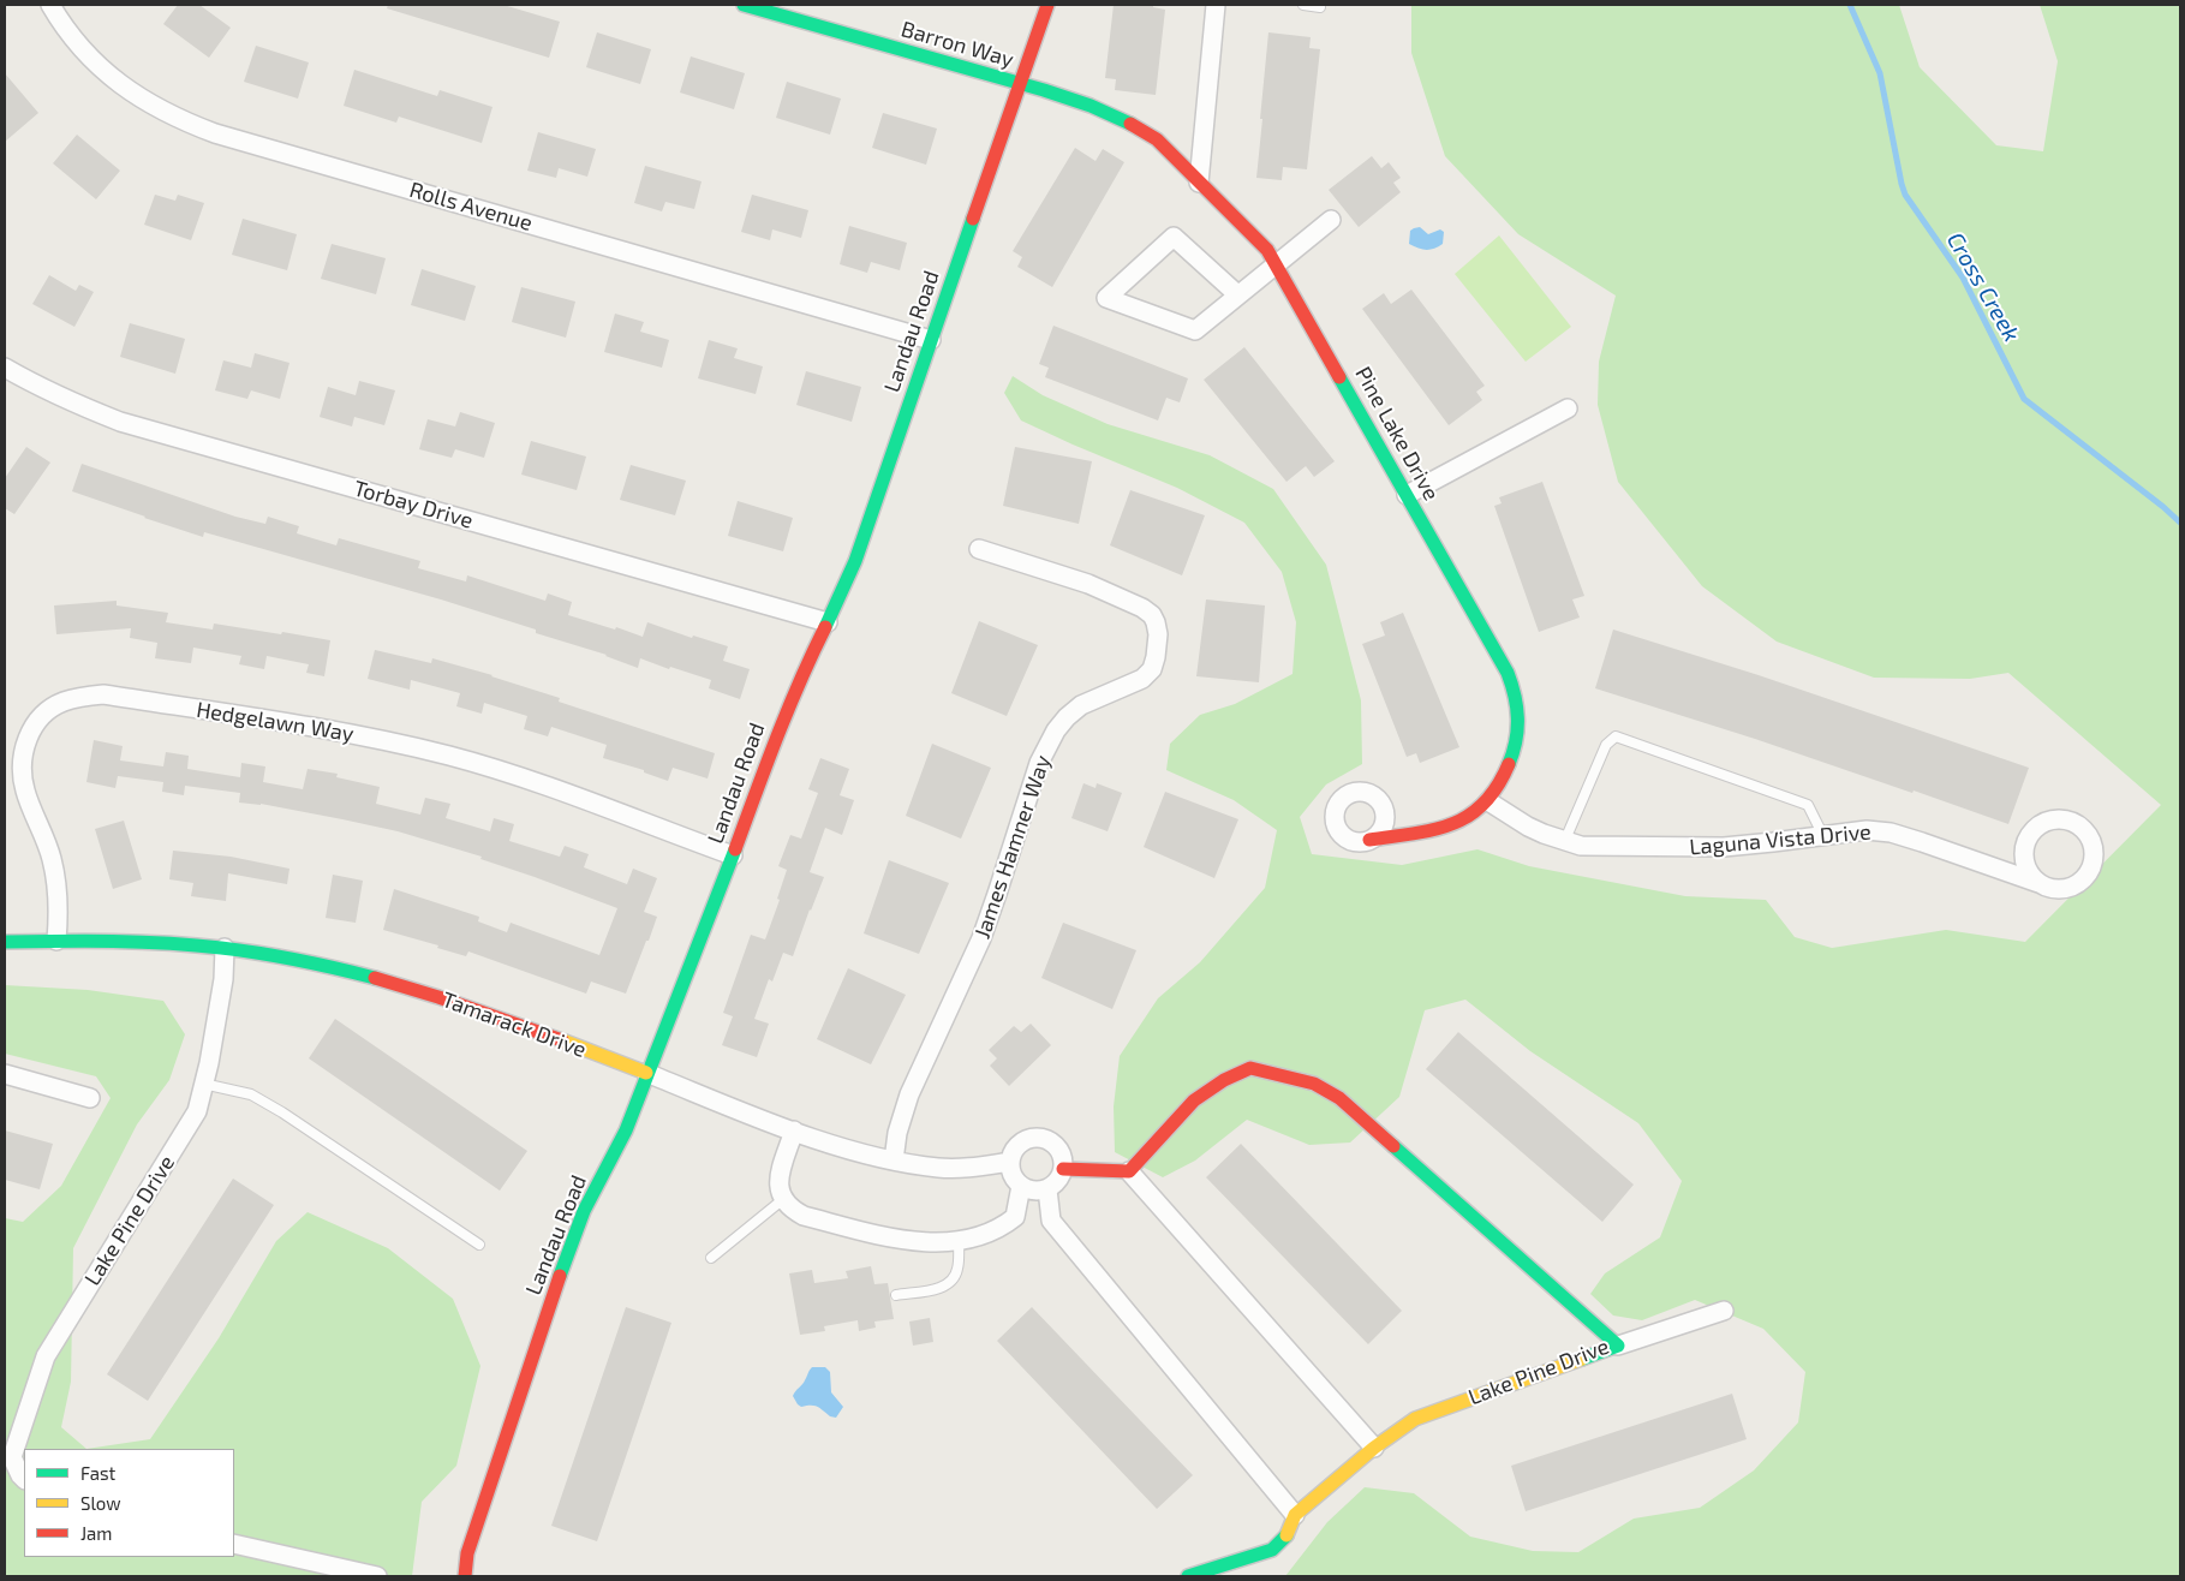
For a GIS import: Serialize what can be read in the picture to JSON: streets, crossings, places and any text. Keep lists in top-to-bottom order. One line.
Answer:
{"streets":{"street":["Barron Way","Rolls Avenue","Landau Road","Pine Lake Drive","Torbay Drive","Hedgelawn Way","Laguna Vista Drive","James Hamner Way","Tamarack Drive","Lake Pine Drive"]},"crossings":[["Barron Way","Landau Road"],["Barron Way","Pine Lake Drive"],["Rolls Avenue","Landau Road"],["Landau Road","Pine Lake Drive"],["Landau Road","Torbay Drive"],["Landau Road","Hedgelawn Way"],["Landau Road","Tamarack Drive"],["Pine Lake Drive","Laguna Vista Drive"],["Hedgelawn Way","Tamarack Drive"],["James Hamner Way","Tamarack Drive"],["Tamarack Drive","Lake Pine Drive"]],"water":["Cross Creek"],"legend":["Fast","Slow","Jam"]}
